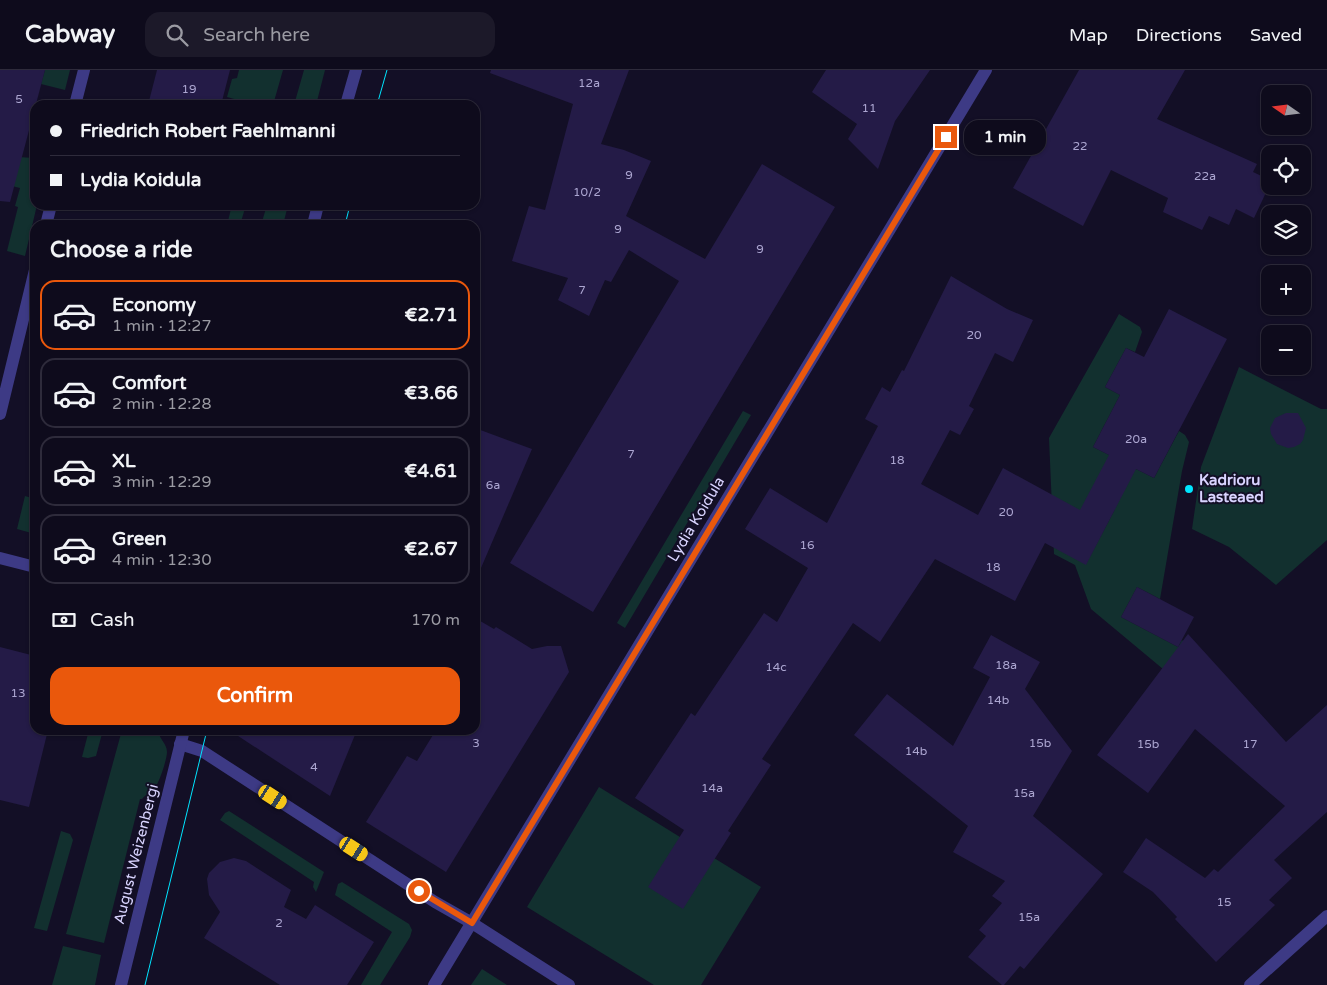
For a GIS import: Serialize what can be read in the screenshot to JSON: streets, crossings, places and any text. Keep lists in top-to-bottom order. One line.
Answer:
{"streets":{"street":["Lydia Koidula","August Weizenbergi"]},"places":["Kadrioru Lasteaed"],"house_numbers":["12a","19","5","11","22","9","22a","10/2","9","9","7","20","20a","7","18","6a","20","16","18","18a","14c","13","14b","3","15b","15b","17","14b","4","14a","15a","15","15a","2"],"north":"left","page":{"header":"Cabway","search":"Search here","nav":["Map","Directions","Saved"],"map_buttons":["+","−"],"banner":["Friedrich Robert Faehlmanni","Lydia Koidula"],"bubble":"1 min","heading":"Choose a ride","list":[{"name":"Economy","note":"1 min · 12:27","value":"€2.71"},{"name":"Comfort","note":"2 min · 12:28","value":"€3.66"},{"name":"XL","note":"3 min · 12:29","value":"€4.61"},{"name":"Green","note":"4 min · 12:30","value":"€2.67"}],"pay":["Cash","170 m"],"buttons":"Confirm"}}
